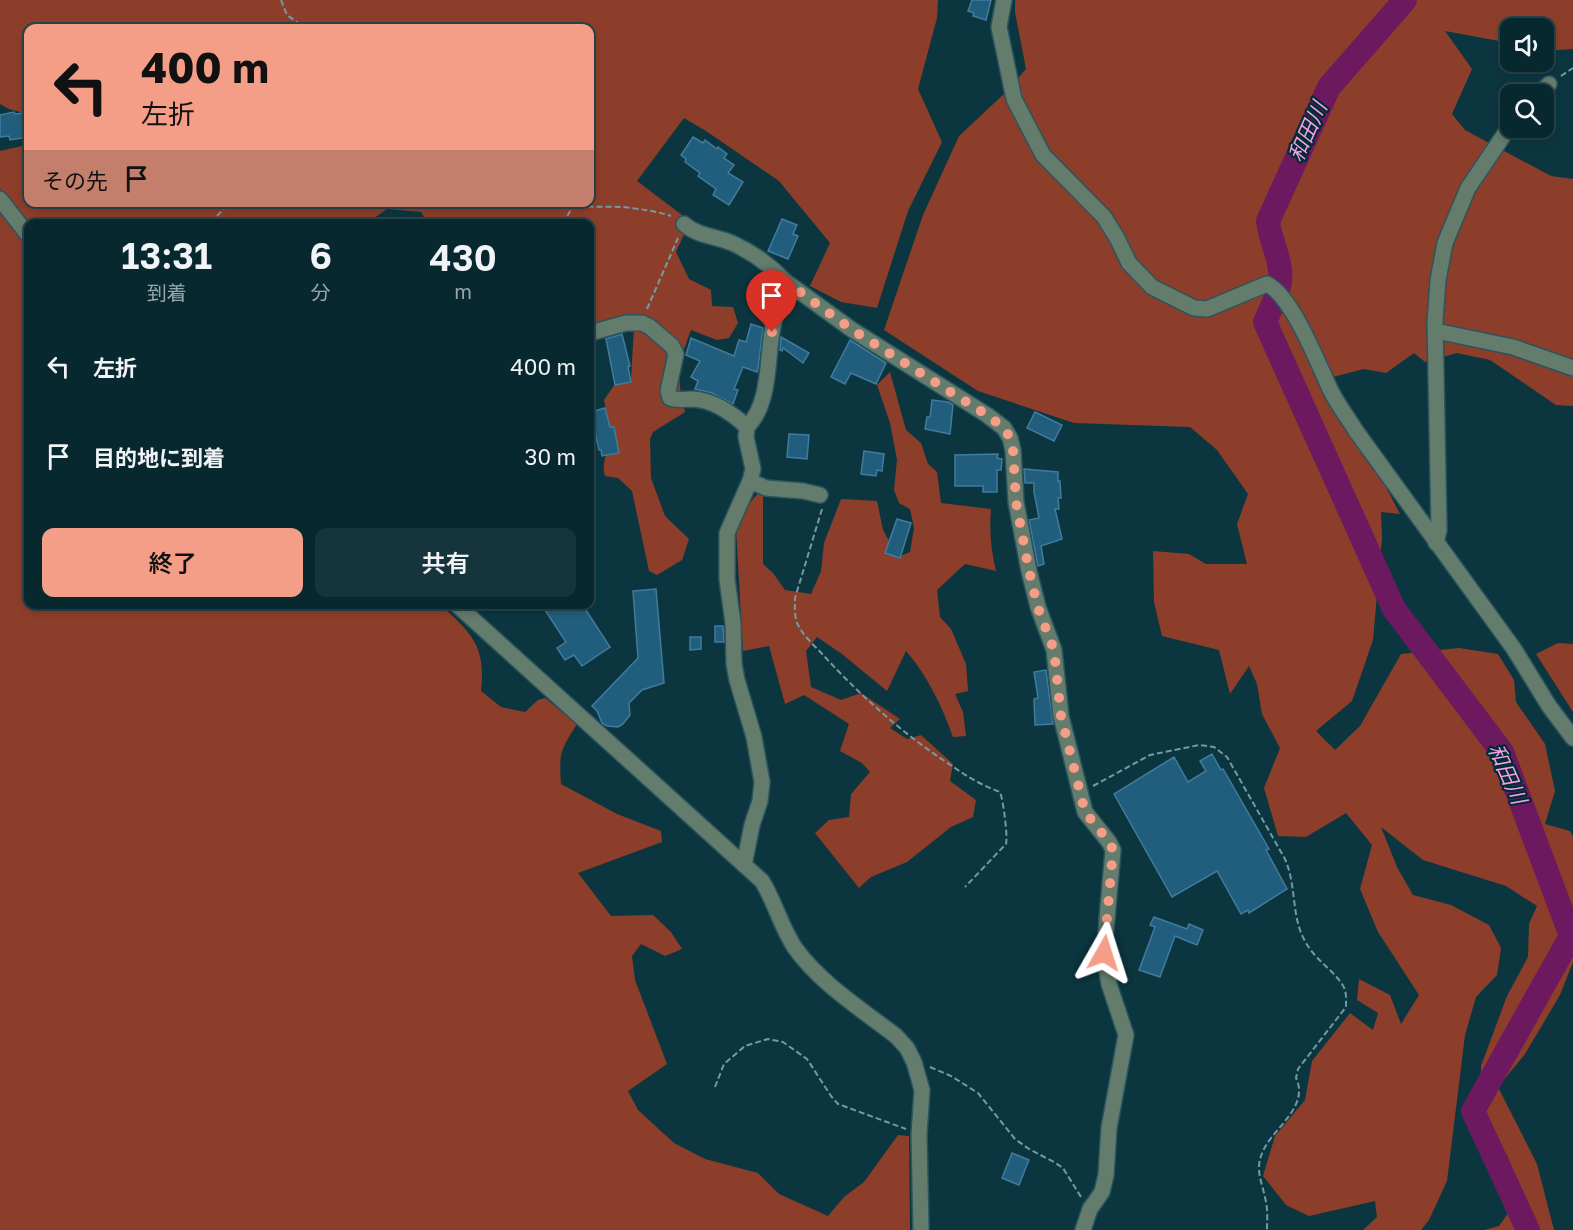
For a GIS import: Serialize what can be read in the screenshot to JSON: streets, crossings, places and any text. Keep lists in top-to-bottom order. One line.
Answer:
{"water":["和田川"],"page":{"turn":["400 m","左折"],"then":"その先","eta":["13:31","到着","6","分","430","m"],"list":[{"name":"左折","value":"400 m"},{"name":"目的地に到着","value":"30 m"}],"buttons":["終了","共有"]}}
